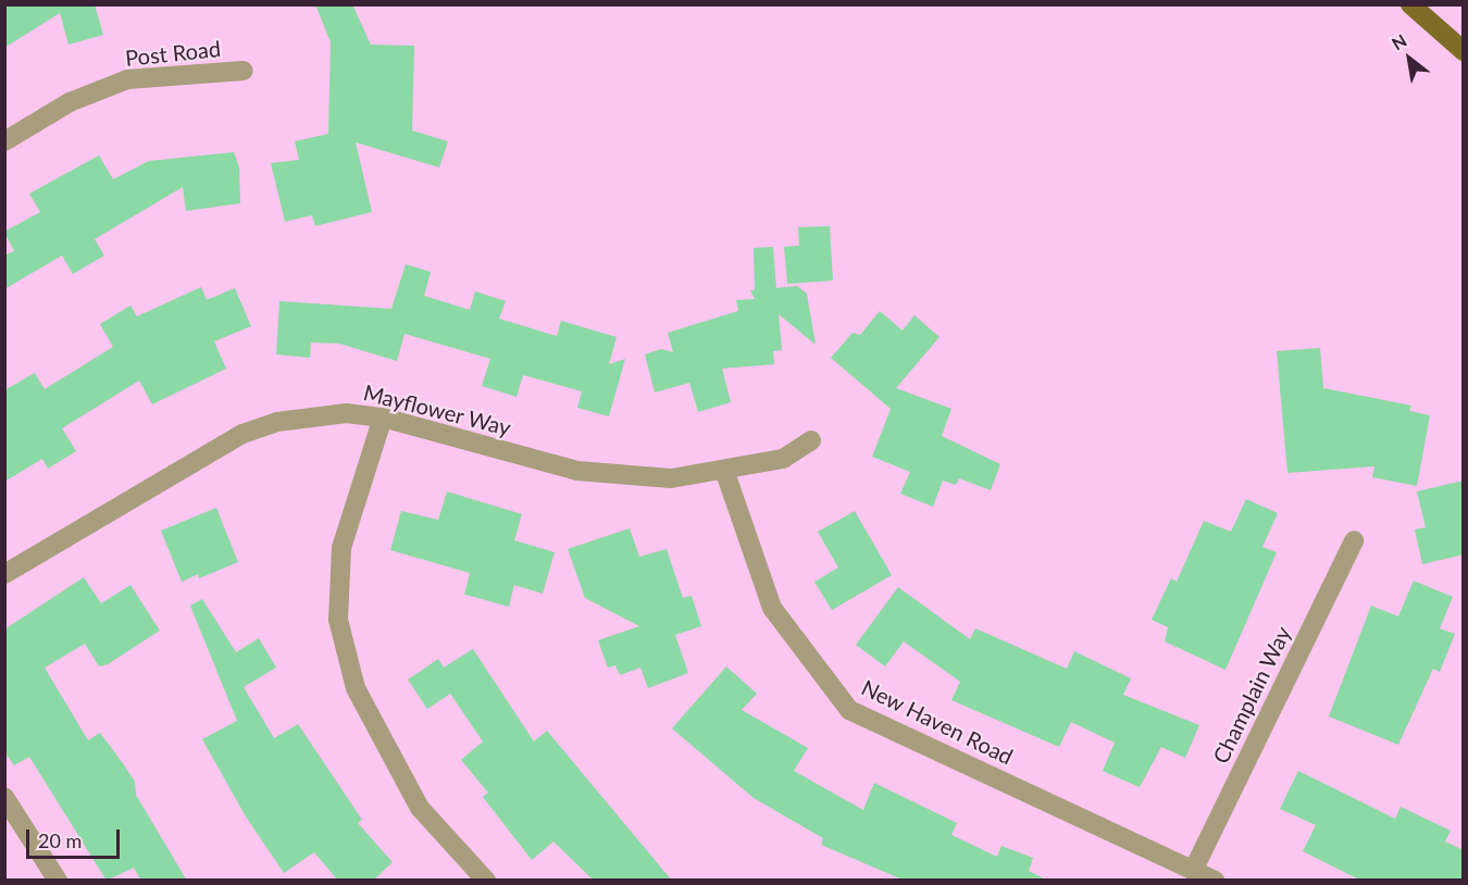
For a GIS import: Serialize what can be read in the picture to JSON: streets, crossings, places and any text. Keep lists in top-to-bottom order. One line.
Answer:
{"streets":{"street":["Post Road","Mayflower Way","Champlain Way","New Haven Road"]},"crossings":[["Mayflower Way","New Haven Road"],["Champlain Way","New Haven Road"]],"scale_bar":"20 m","north":"top left"}
